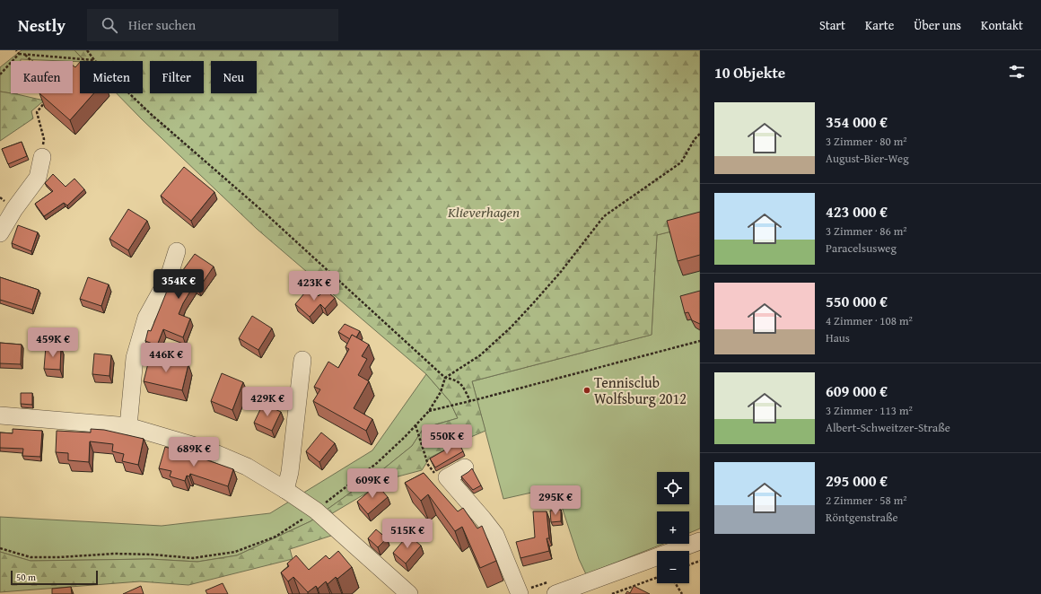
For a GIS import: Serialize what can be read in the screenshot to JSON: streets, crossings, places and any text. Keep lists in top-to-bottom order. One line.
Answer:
{"parks":["Klieverhagen"],"places":["Tennisclub Wolfsburg 2012"],"scale_bar":"50 m","page":{"header":"Nestly","search":"Hier suchen","nav":["Start","Karte","Über uns","Kontakt"],"heading":"10 Objekte","chip":["Kaufen","Mieten","Filter","Neu"],"list":[{"name":"354 000 €","note":"3 Zimmer · 80 m² · August-Bier-Weg"},{"name":"423 000 €","note":"3 Zimmer · 86 m² · Paracelsusweg"},{"name":"550 000 €","note":"4 Zimmer · 108 m² · Haus"},{"name":"609 000 €","note":"3 Zimmer · 113 m² · Albert-Schweitzer-Straße"},{"name":"295 000 €","note":"2 Zimmer · 58 m² · Röntgenstraße"}],"price":["354K €","423K €","459K €","446K €","429K €","550K €","689K €","609K €","295K €","515K €"],"map_buttons":["+","−"],"scale":"50 m"}}
